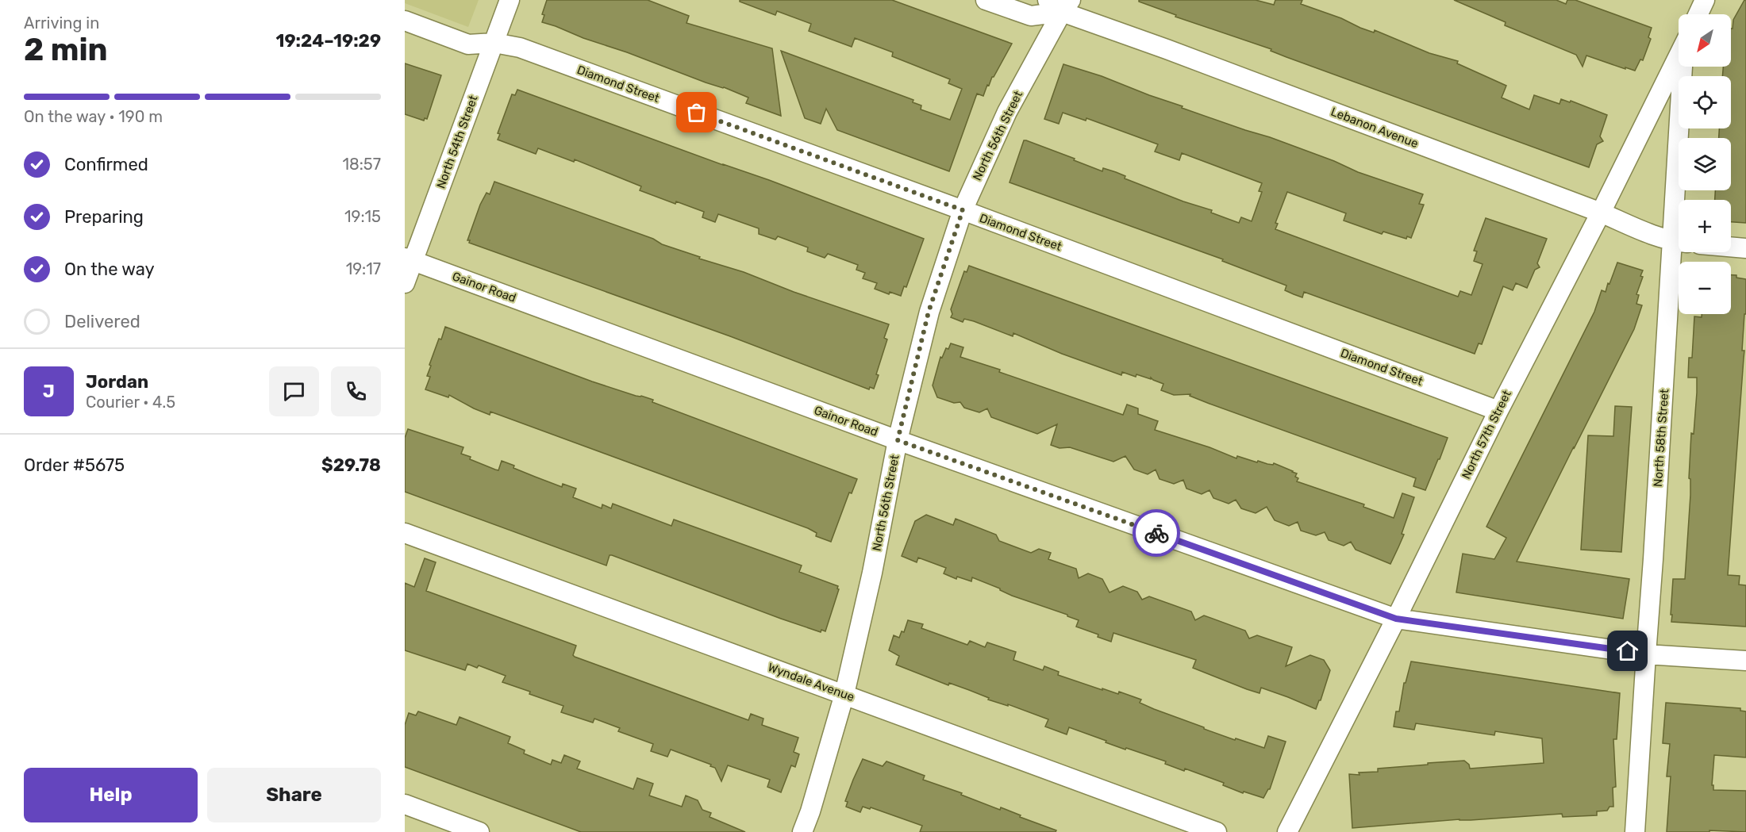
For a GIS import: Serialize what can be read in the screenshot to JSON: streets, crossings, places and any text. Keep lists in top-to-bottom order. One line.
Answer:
{"streets":{"street":["Diamond Street","Lebanon Avenue","North 56th Street","North 54th Street","Gainor Road","North 57th Street","North 58th Street","Wyndale Avenue"]},"crossings":[["Diamond Street","North 56th Street"],["Diamond Street","North 54th Street"],["Diamond Street","North 57th Street"],["Lebanon Avenue","North 56th Street"],["Lebanon Avenue","North 57th Street"],["North 56th Street","Gainor Road"],["North 56th Street","Wyndale Avenue"],["North 54th Street","Gainor Road"],["Gainor Road","North 57th Street"],["Gainor Road","North 58th Street"]],"north":"bottom left","page":{"heading":["2 min","Arriving in","19:24–19:29"],"panel":["Jordan","Courier · 4.5","Order #5675","$29.78"],"map_buttons":["+","−"],"bar":"On the way · 190 m","list":[["Confirmed","18:57"],["Preparing","19:15"],["On the way","19:17"],"Delivered"],"round":"J","buttons":["Help","Share"]}}
